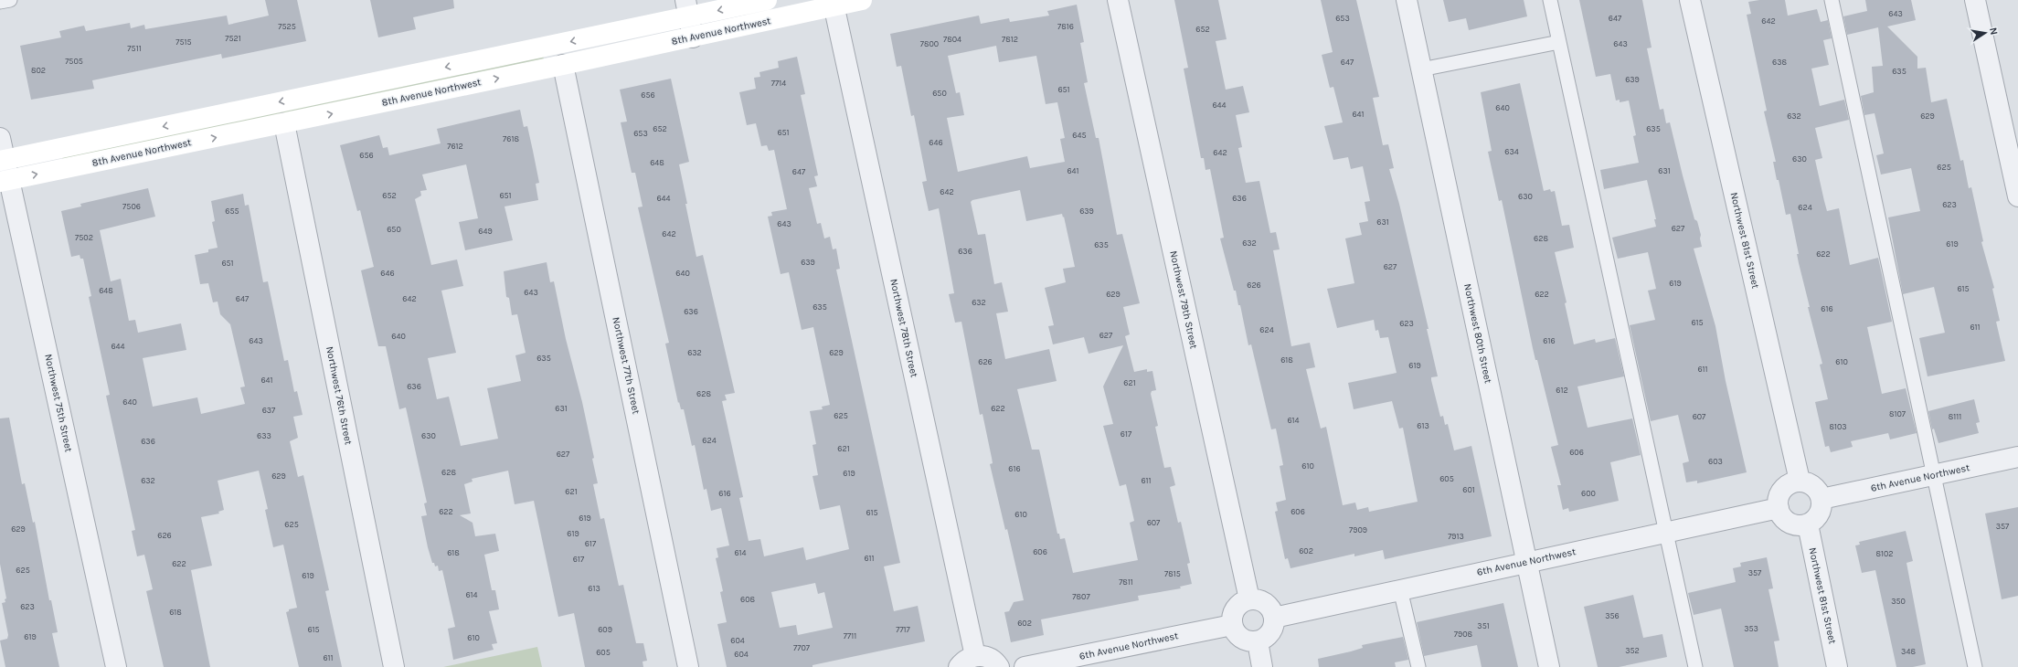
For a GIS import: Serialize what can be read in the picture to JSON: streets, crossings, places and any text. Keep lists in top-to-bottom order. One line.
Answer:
{"streets":{"main road":["8th Avenue Northwest"],"street":["Northwest 81st Street","Northwest 79th Street","Northwest 78th Street","Northwest 80th Street","Northwest 77th Street","Northwest 76th Street","Northwest 75th Street","6th Avenue Northwest"]},"crossings":[["8th Avenue Northwest","Northwest 78th Street"],["8th Avenue Northwest","Northwest 77th Street"],["8th Avenue Northwest","Northwest 76th Street"],["8th Avenue Northwest","Northwest 75th Street"],["Northwest 81st Street","6th Avenue Northwest"],["Northwest 79th Street","6th Avenue Northwest"],["Northwest 80th Street","6th Avenue Northwest"]],"house_numbers":["643","653","647","642","7525","7816","652","7521","7804","7812","7515","7800","643","7511","7505","647","638","802","635","639","7714","651","650","656","644","640","641","632","629","652","635","651","653","645","7618","646","7612","634","642","656","630","648","625","641","631","647","642","652","651","630","644","636","623","7506","624","655","639","631","643","627","650","649","642","7502","628","632","619","635","636","622","639","651","627","646","640","619","626","615","648","643","629","622","647","642","632","635","616","636","615","623","611","624","627","640","643","616","644","632","629","635","618","626","610","619","611","641","621","636","612","628","640","631","622","637","8107","625","607","8111","614","613","8103","617","633","630","624","636","621","606","627","603","610","616","628","619","629","605","632","611","601","621","616","600","622","606","615","610","619","607","625","357","629","7909","619","626","7913","617","602","606","618","614","8102","611","617","622","625","357","7815","619","7811","613","614","7807","608","350","623","618","356","602","351","353","615","609","7717","7908","7711","619","610","604","7707","352","348","605","604","611"],"north":"right"}
